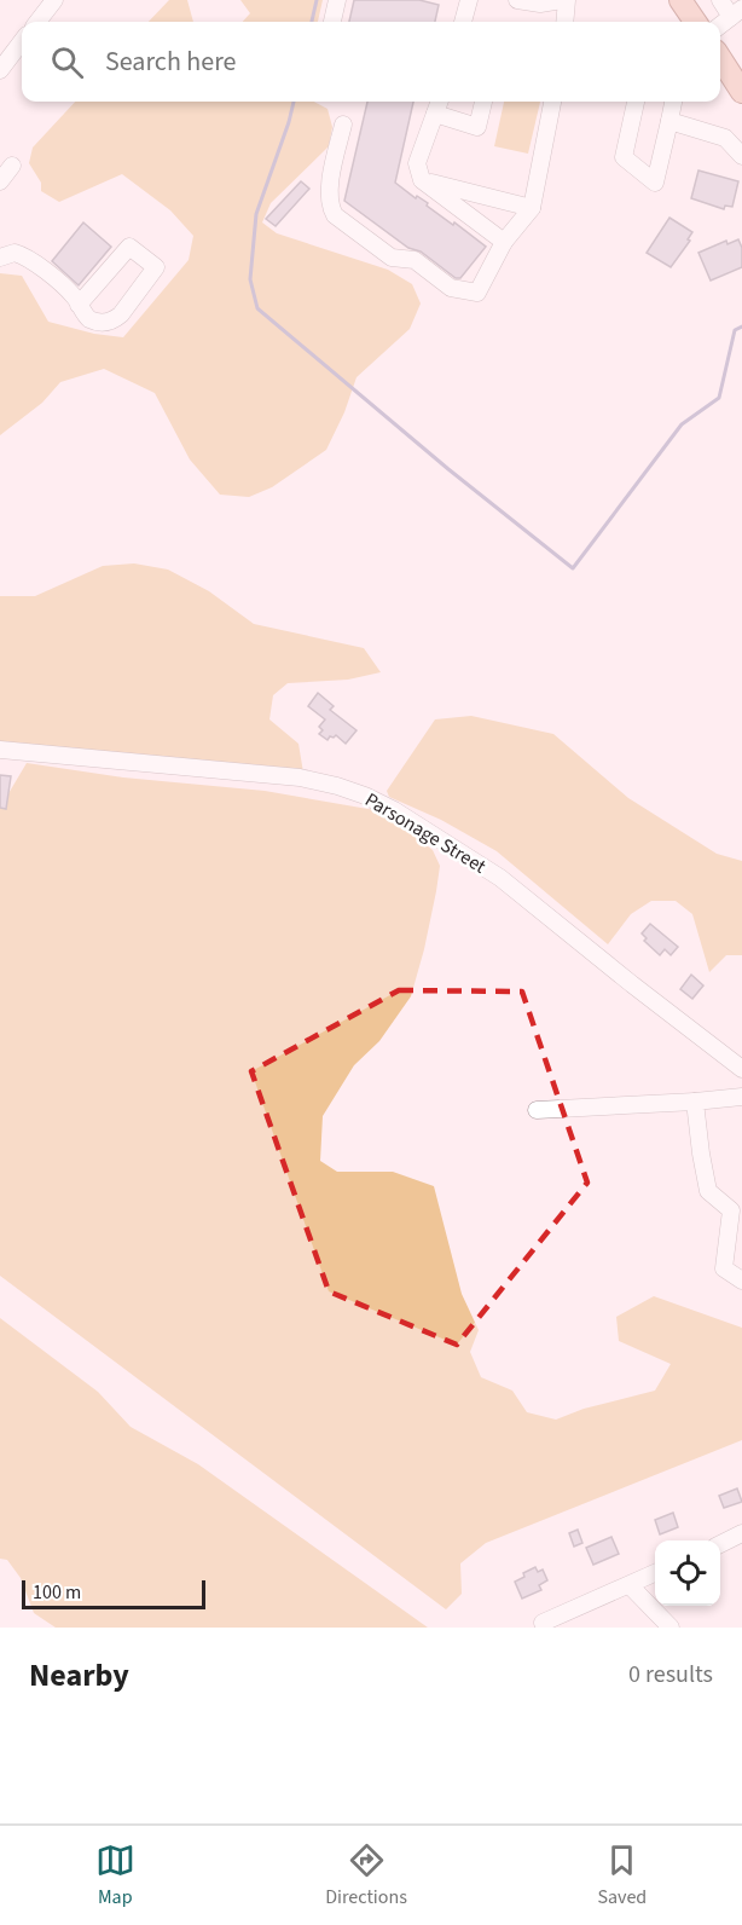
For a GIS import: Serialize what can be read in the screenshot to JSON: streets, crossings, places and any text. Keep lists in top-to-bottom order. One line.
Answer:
{"streets":{"street":["Parsonage Street"]},"scale_bar":"100 m","page":{"search":"Search here","scale":"100 m","heading":["Nearby","0 results"],"nav":["Map","Directions","Saved"]}}
